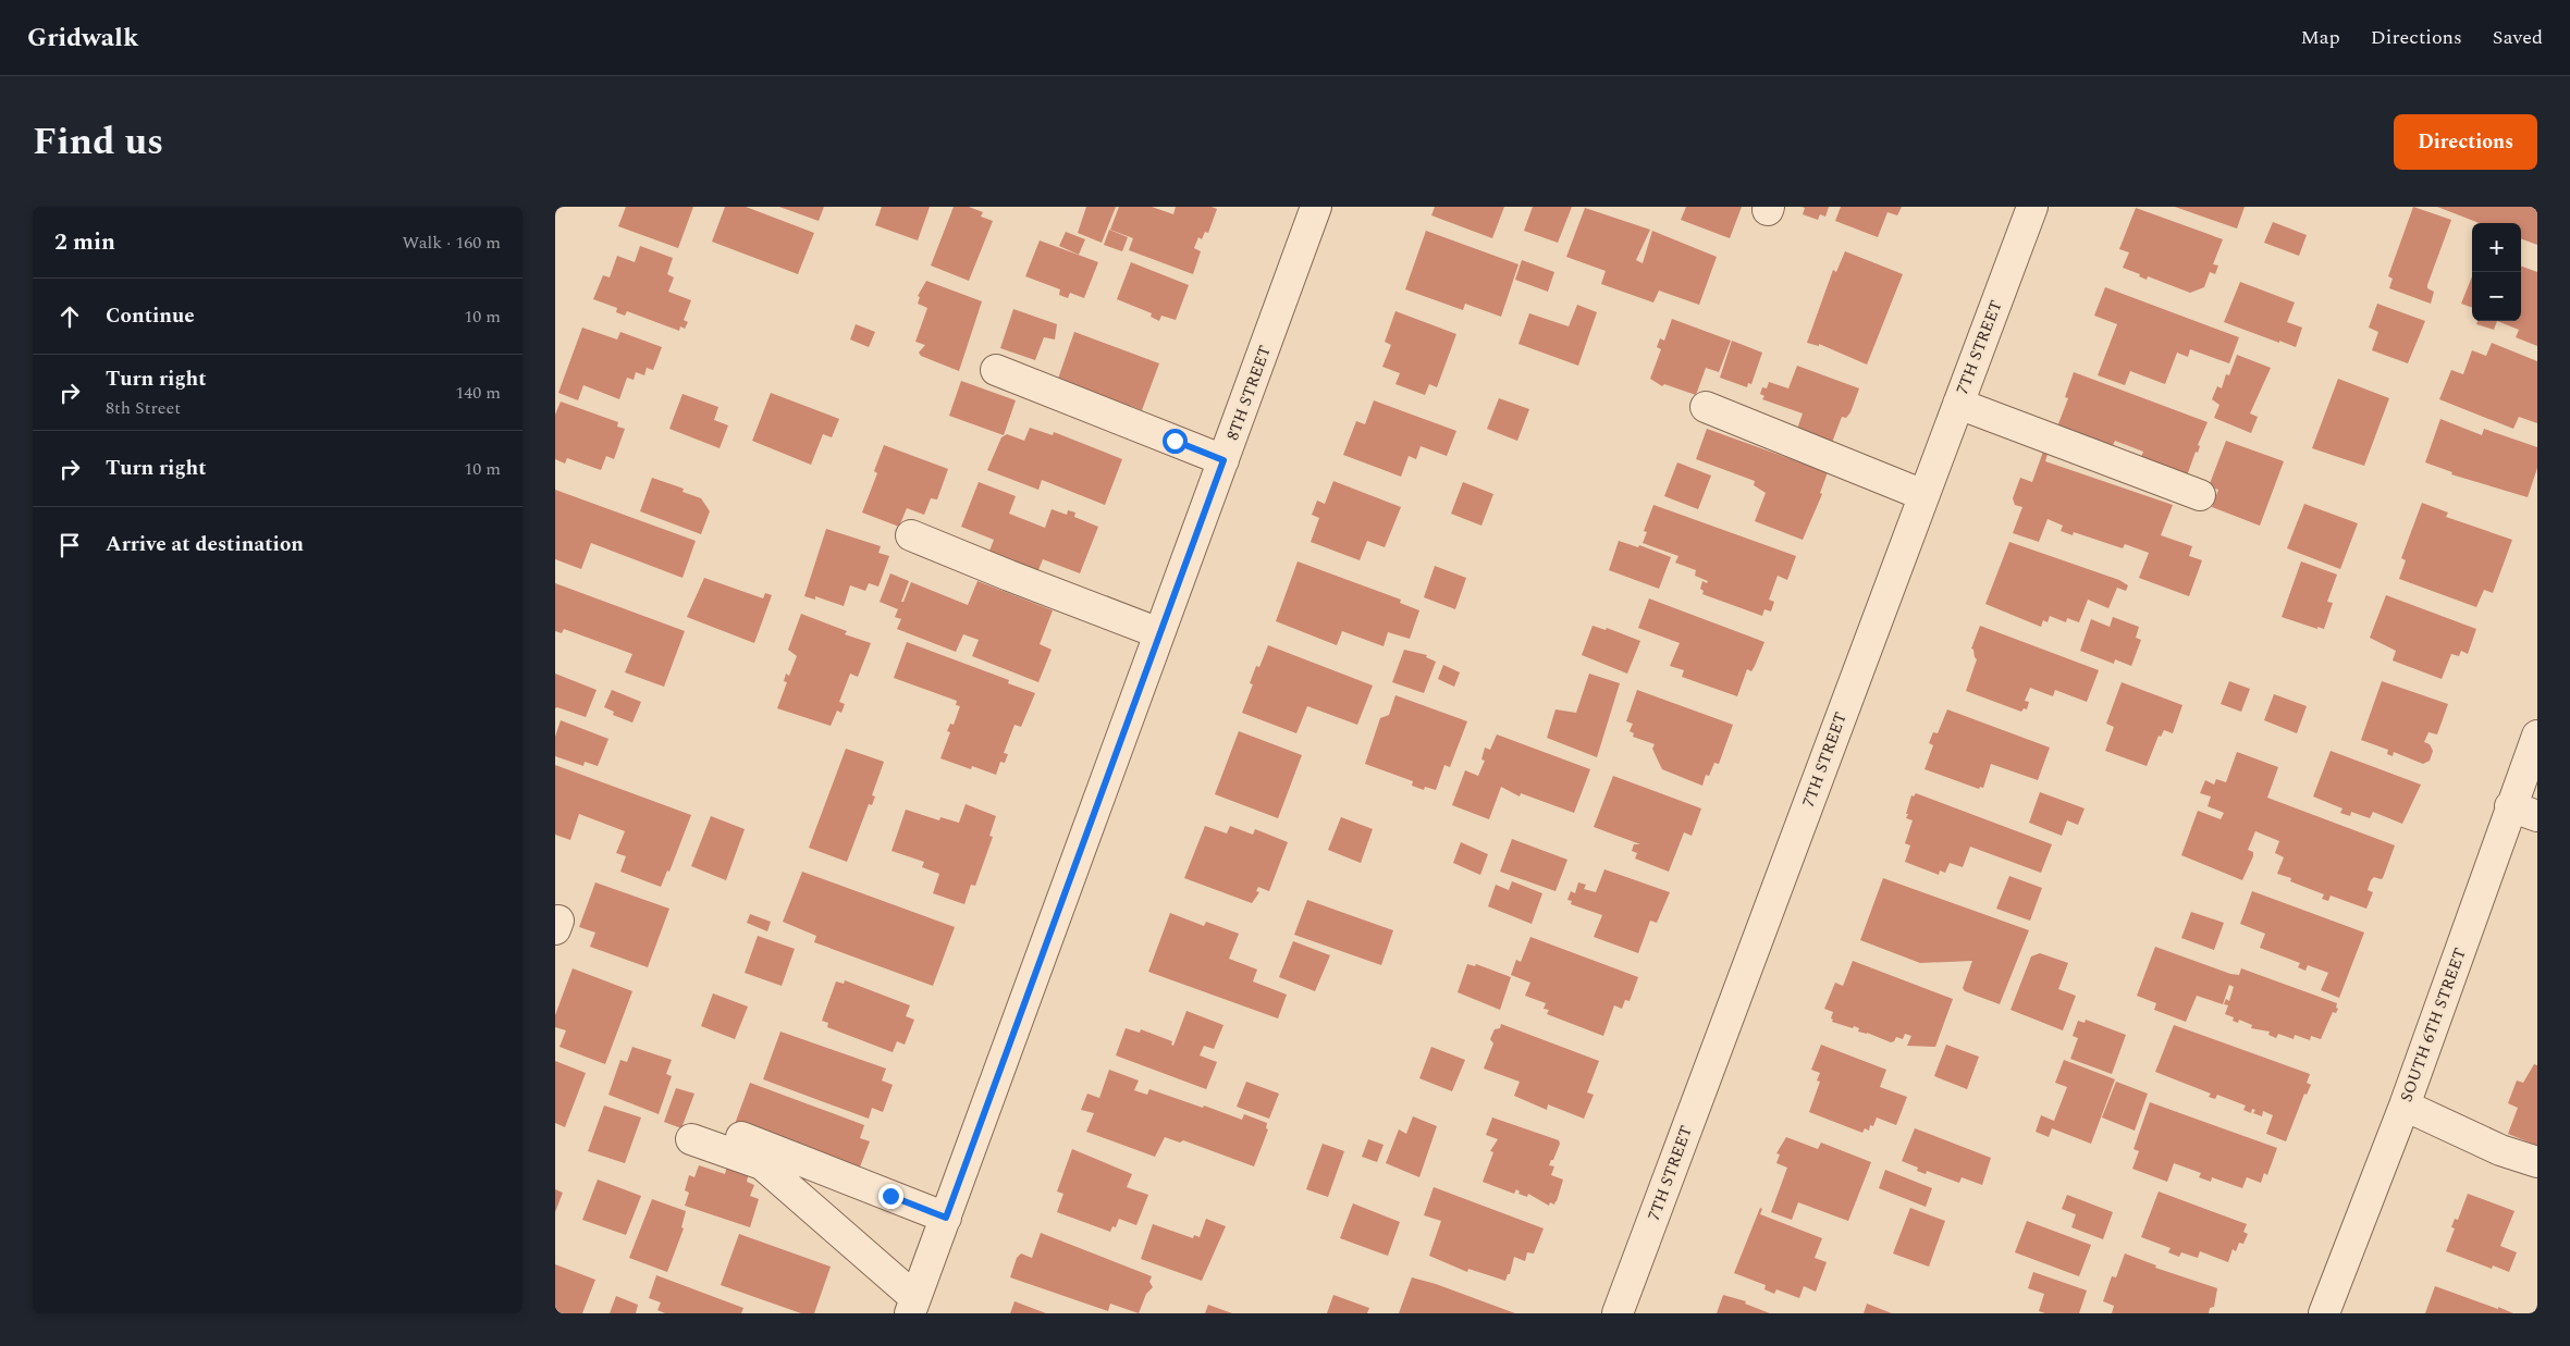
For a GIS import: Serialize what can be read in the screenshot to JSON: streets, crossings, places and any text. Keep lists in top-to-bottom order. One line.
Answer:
{"streets":{"street":["7TH STREET","8TH STREET","SOUTH 6TH STREET"]},"page":{"header":"Gridwalk","nav":["Map","Directions","Saved"],"title":"Find us","buttons":"Directions","heading":["2 min","Walk · 160 m"],"map_buttons":["+","−"],"list":[["Continue","10 m"],["Turn right","8th Street","140 m"],["Turn right","10 m"],"Arrive at destination"]}}
